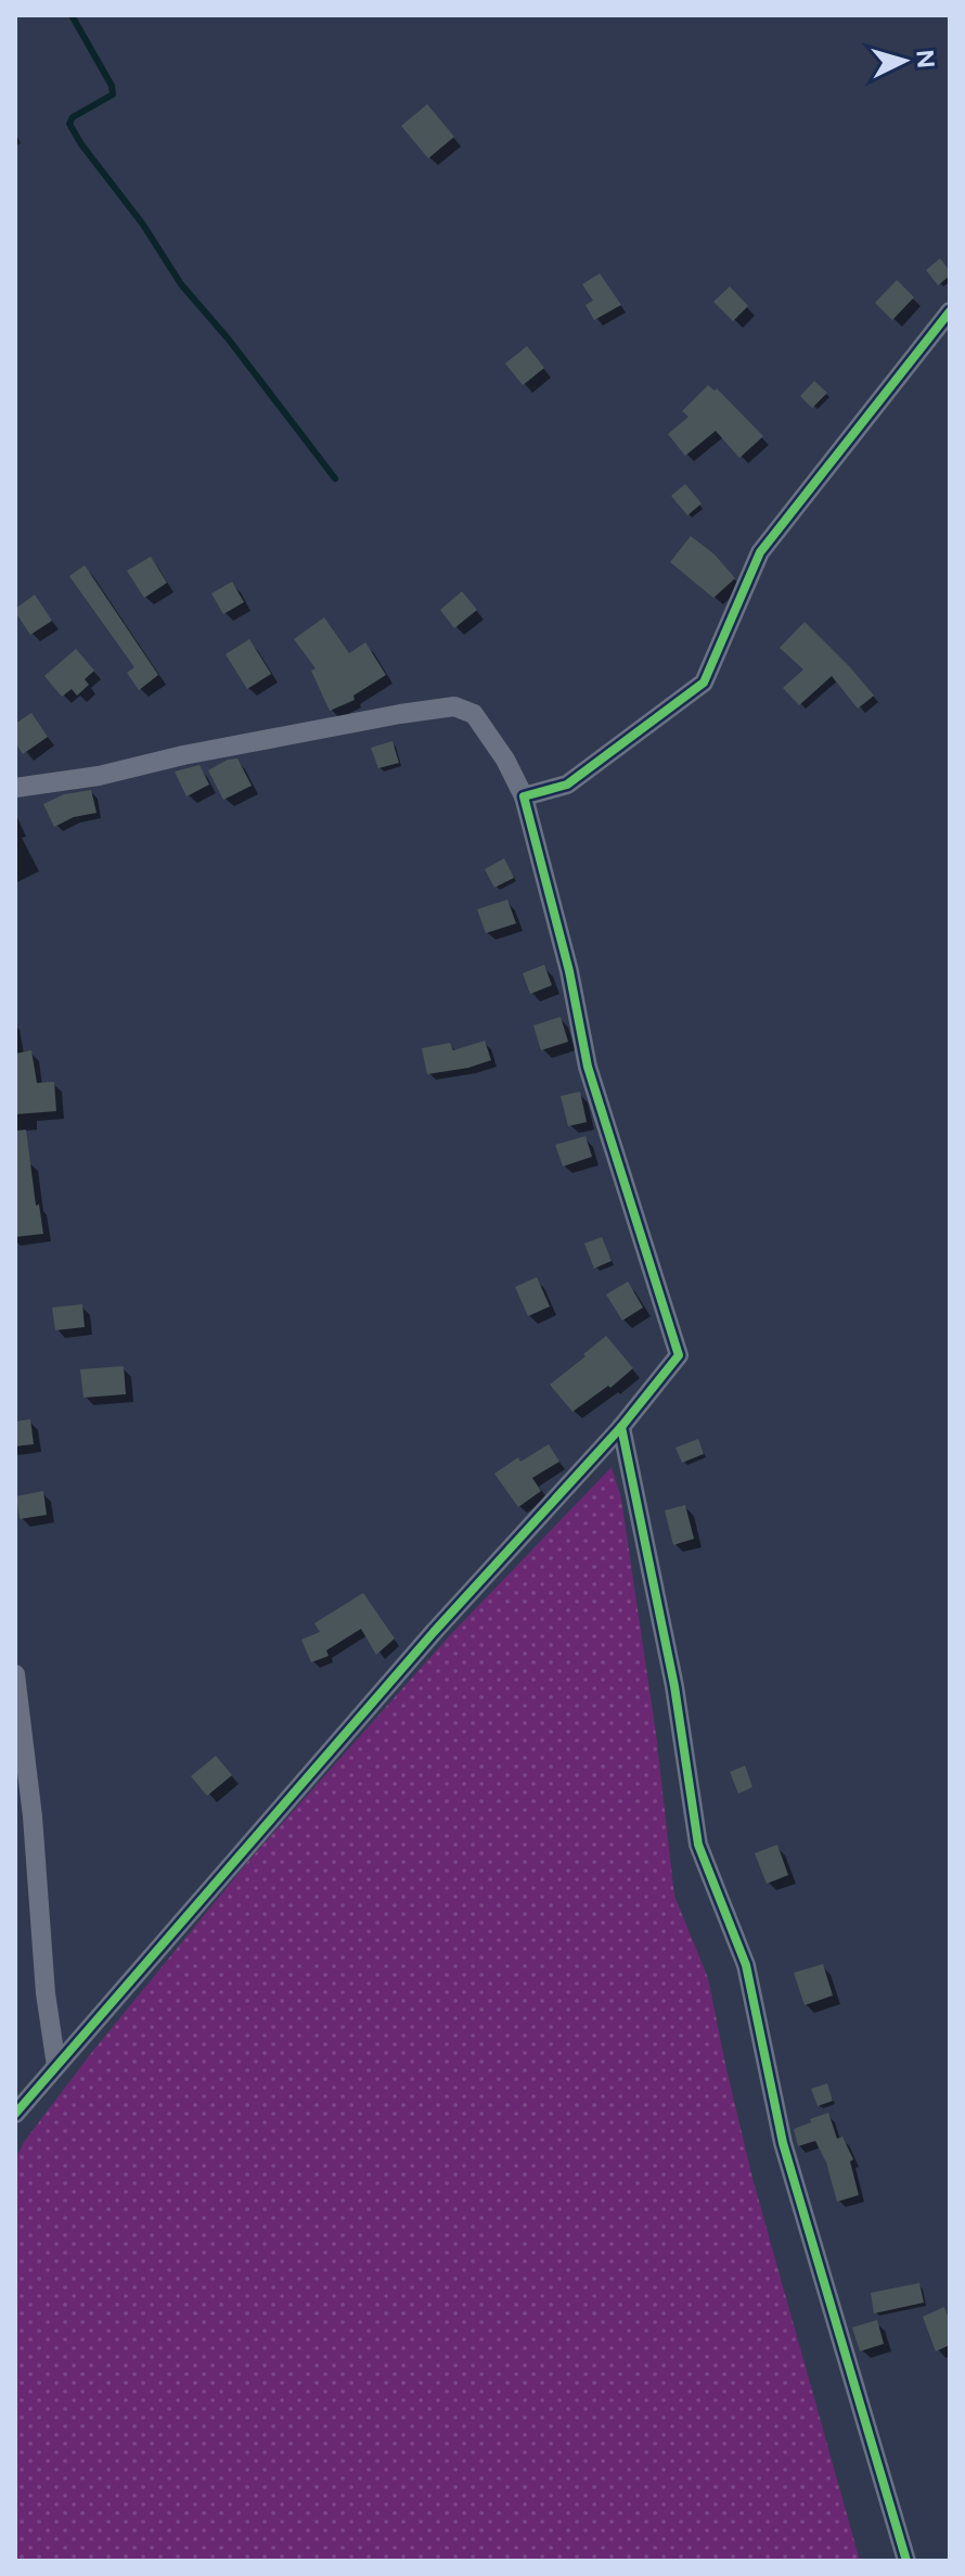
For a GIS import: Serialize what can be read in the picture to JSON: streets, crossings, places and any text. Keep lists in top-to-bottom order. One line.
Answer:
{"north":"right"}
